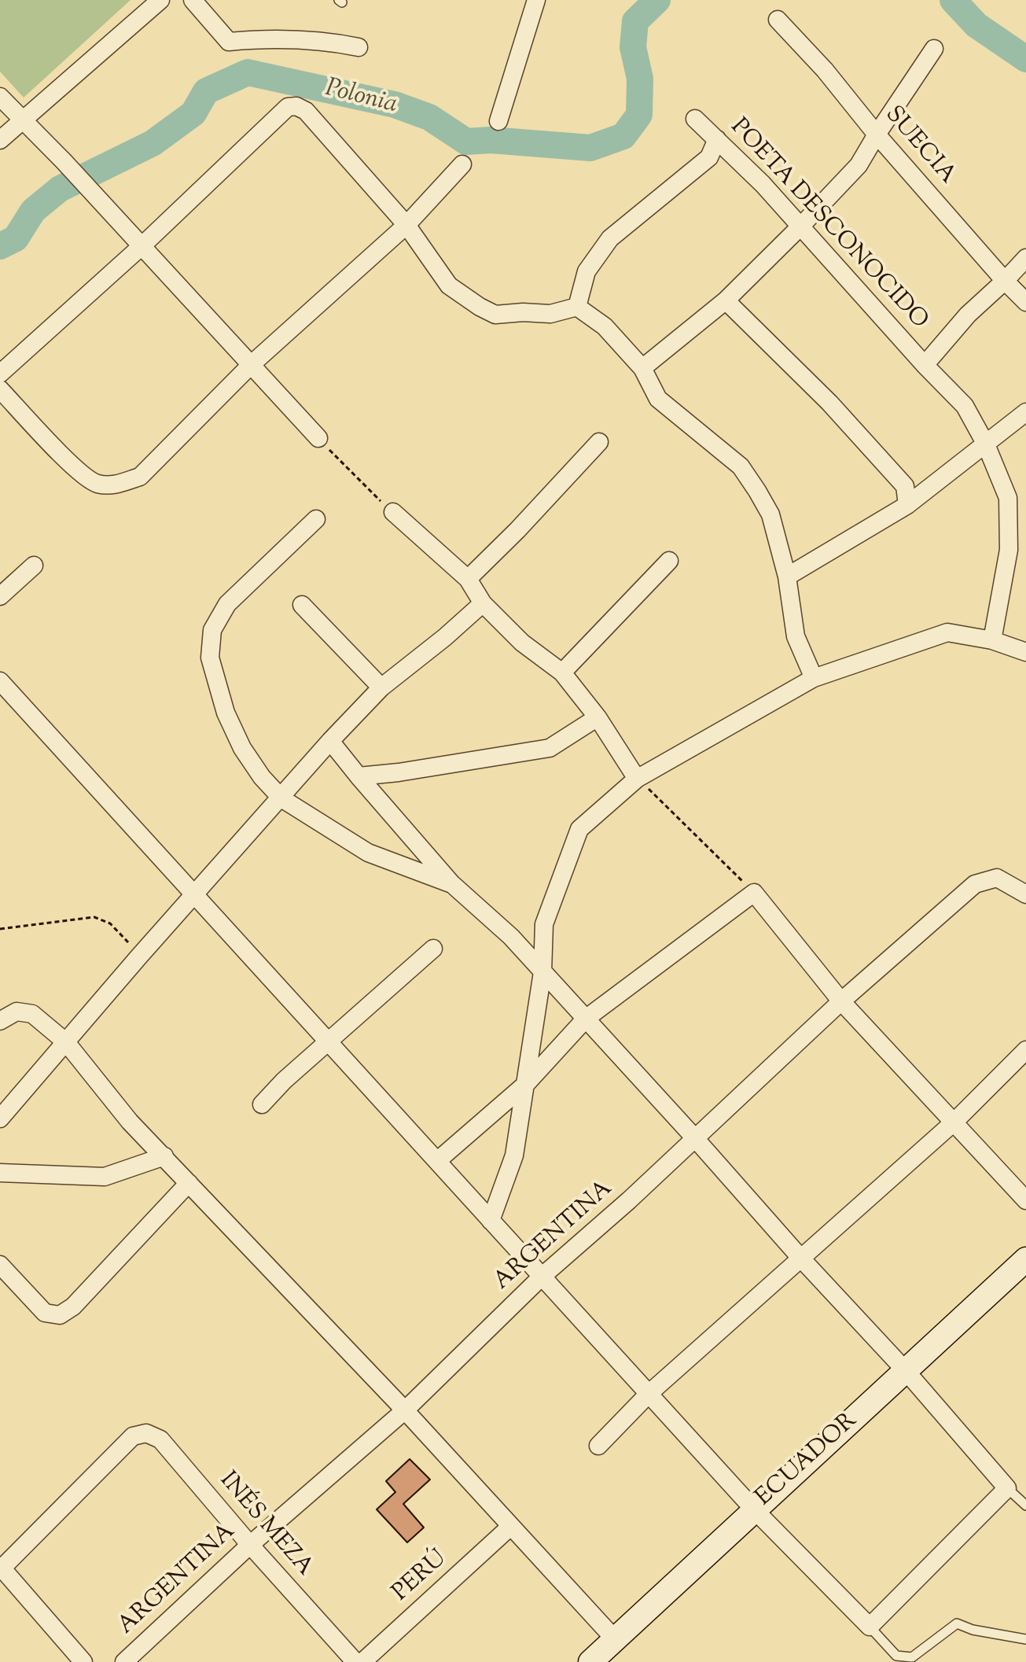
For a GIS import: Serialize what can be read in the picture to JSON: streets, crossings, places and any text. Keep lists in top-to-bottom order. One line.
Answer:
{"streets":{"street":["SUECIA","POETA DESCONOCIDO","ARGENTINA","ECUADOR","INÉS MEZA","PERÚ"]},"crossings":[["SUECIA","POETA DESCONOCIDO"],["ARGENTINA","INÉS MEZA"]],"water":["Polonia"]}
